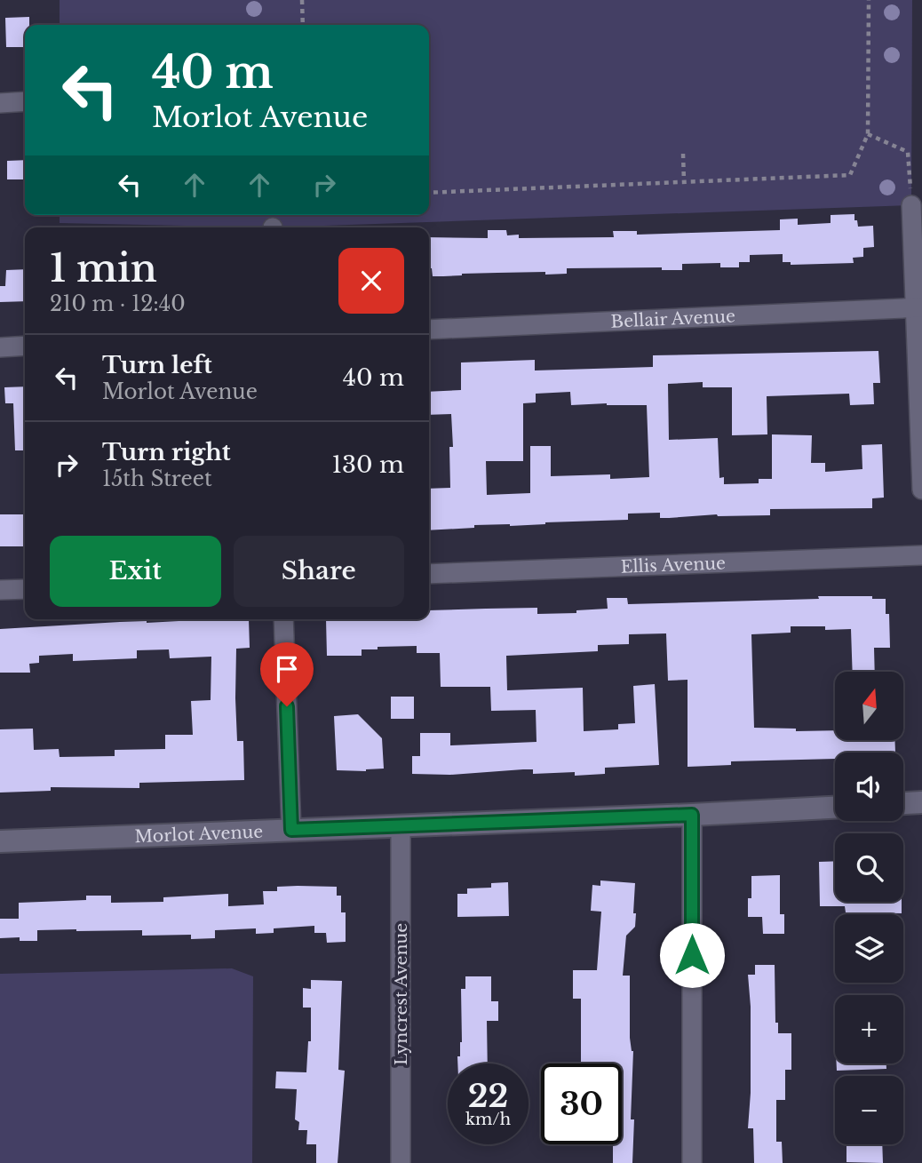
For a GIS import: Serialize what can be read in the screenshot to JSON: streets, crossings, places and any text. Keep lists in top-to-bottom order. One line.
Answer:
{"streets":{"street":["Bellair Avenue","Ellis Avenue","Morlot Avenue","Lyncrest Avenue"]},"crossings":[["Morlot Avenue","Lyncrest Avenue"]],"north":"top","page":{"turn":["40 m","Morlot Avenue"],"heading":["1 min","210 m · 12:40"],"list":[{"name":"Turn left","note":"Morlot Avenue","value":"40 m"},{"name":"Turn right","note":"15th Street","value":"130 m"}],"buttons":["Exit","Share"],"map_buttons":["+","−"],"speed":"22 km/h","limit":"30"}}
